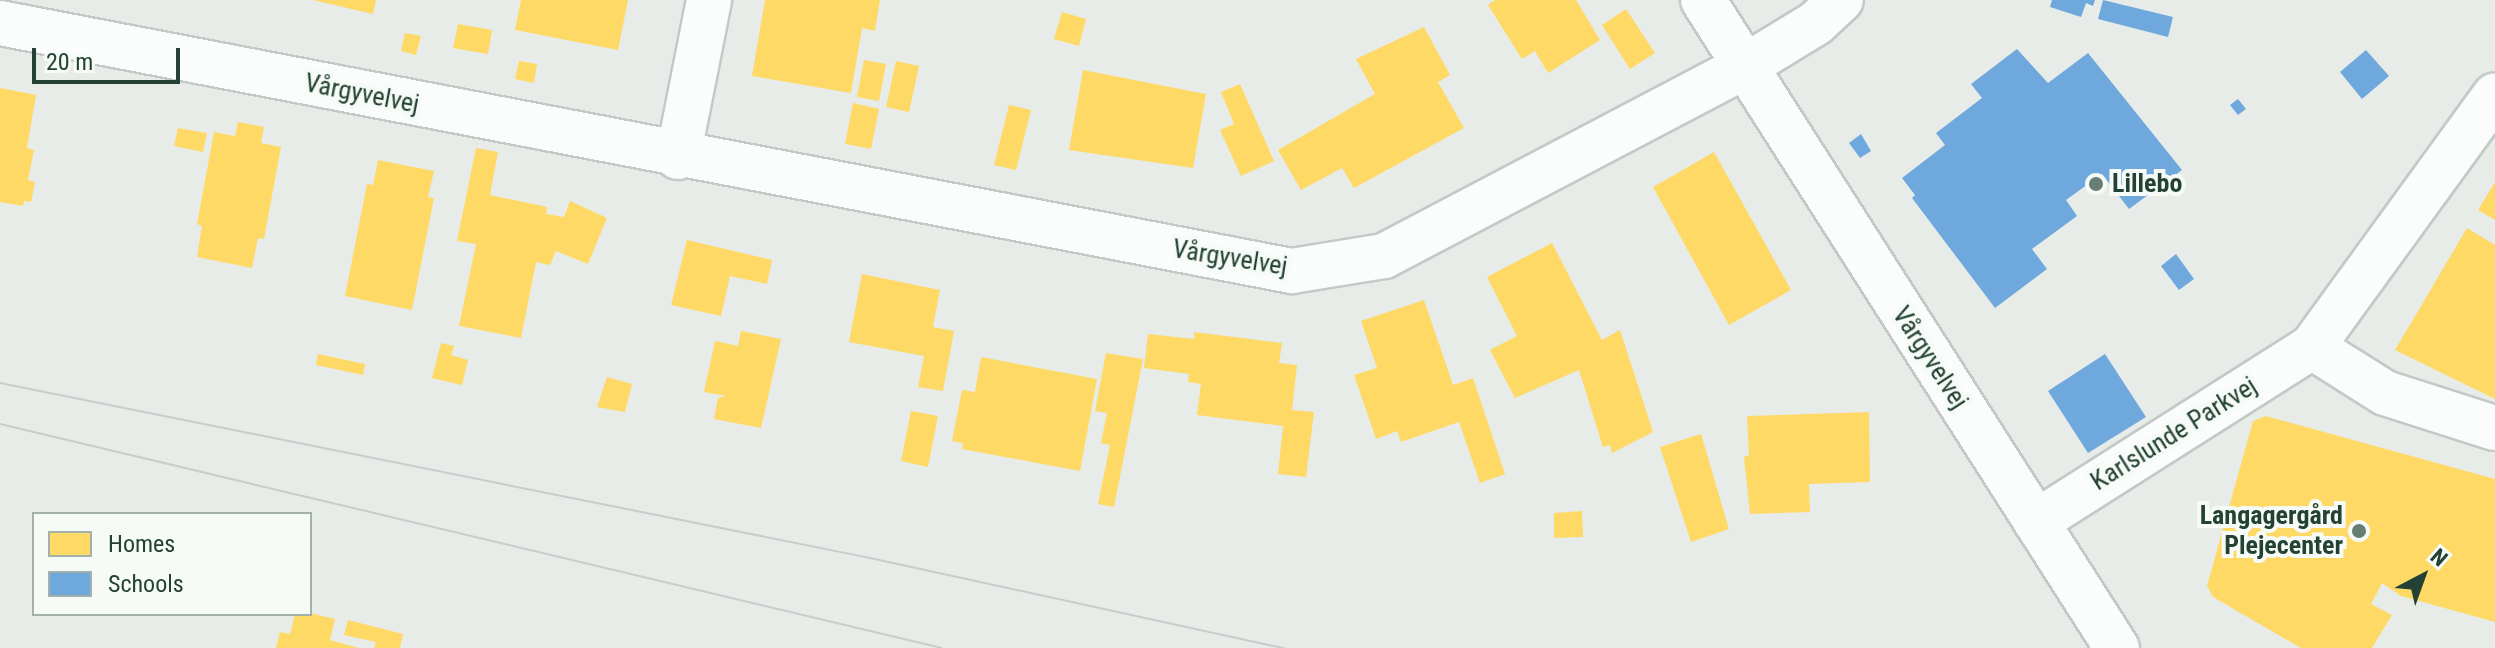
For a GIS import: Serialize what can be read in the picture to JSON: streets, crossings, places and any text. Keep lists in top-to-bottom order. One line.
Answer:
{"streets":{"street":["Vårgyvelvej","Karlslunde Parkvej"]},"crossings":[["Vårgyvelvej","Karlslunde Parkvej"]],"places":["Lillebo","Langagergård Plejecenter"],"legend":["Homes","Schools"],"scale_bar":"20 m","north":"top right"}
